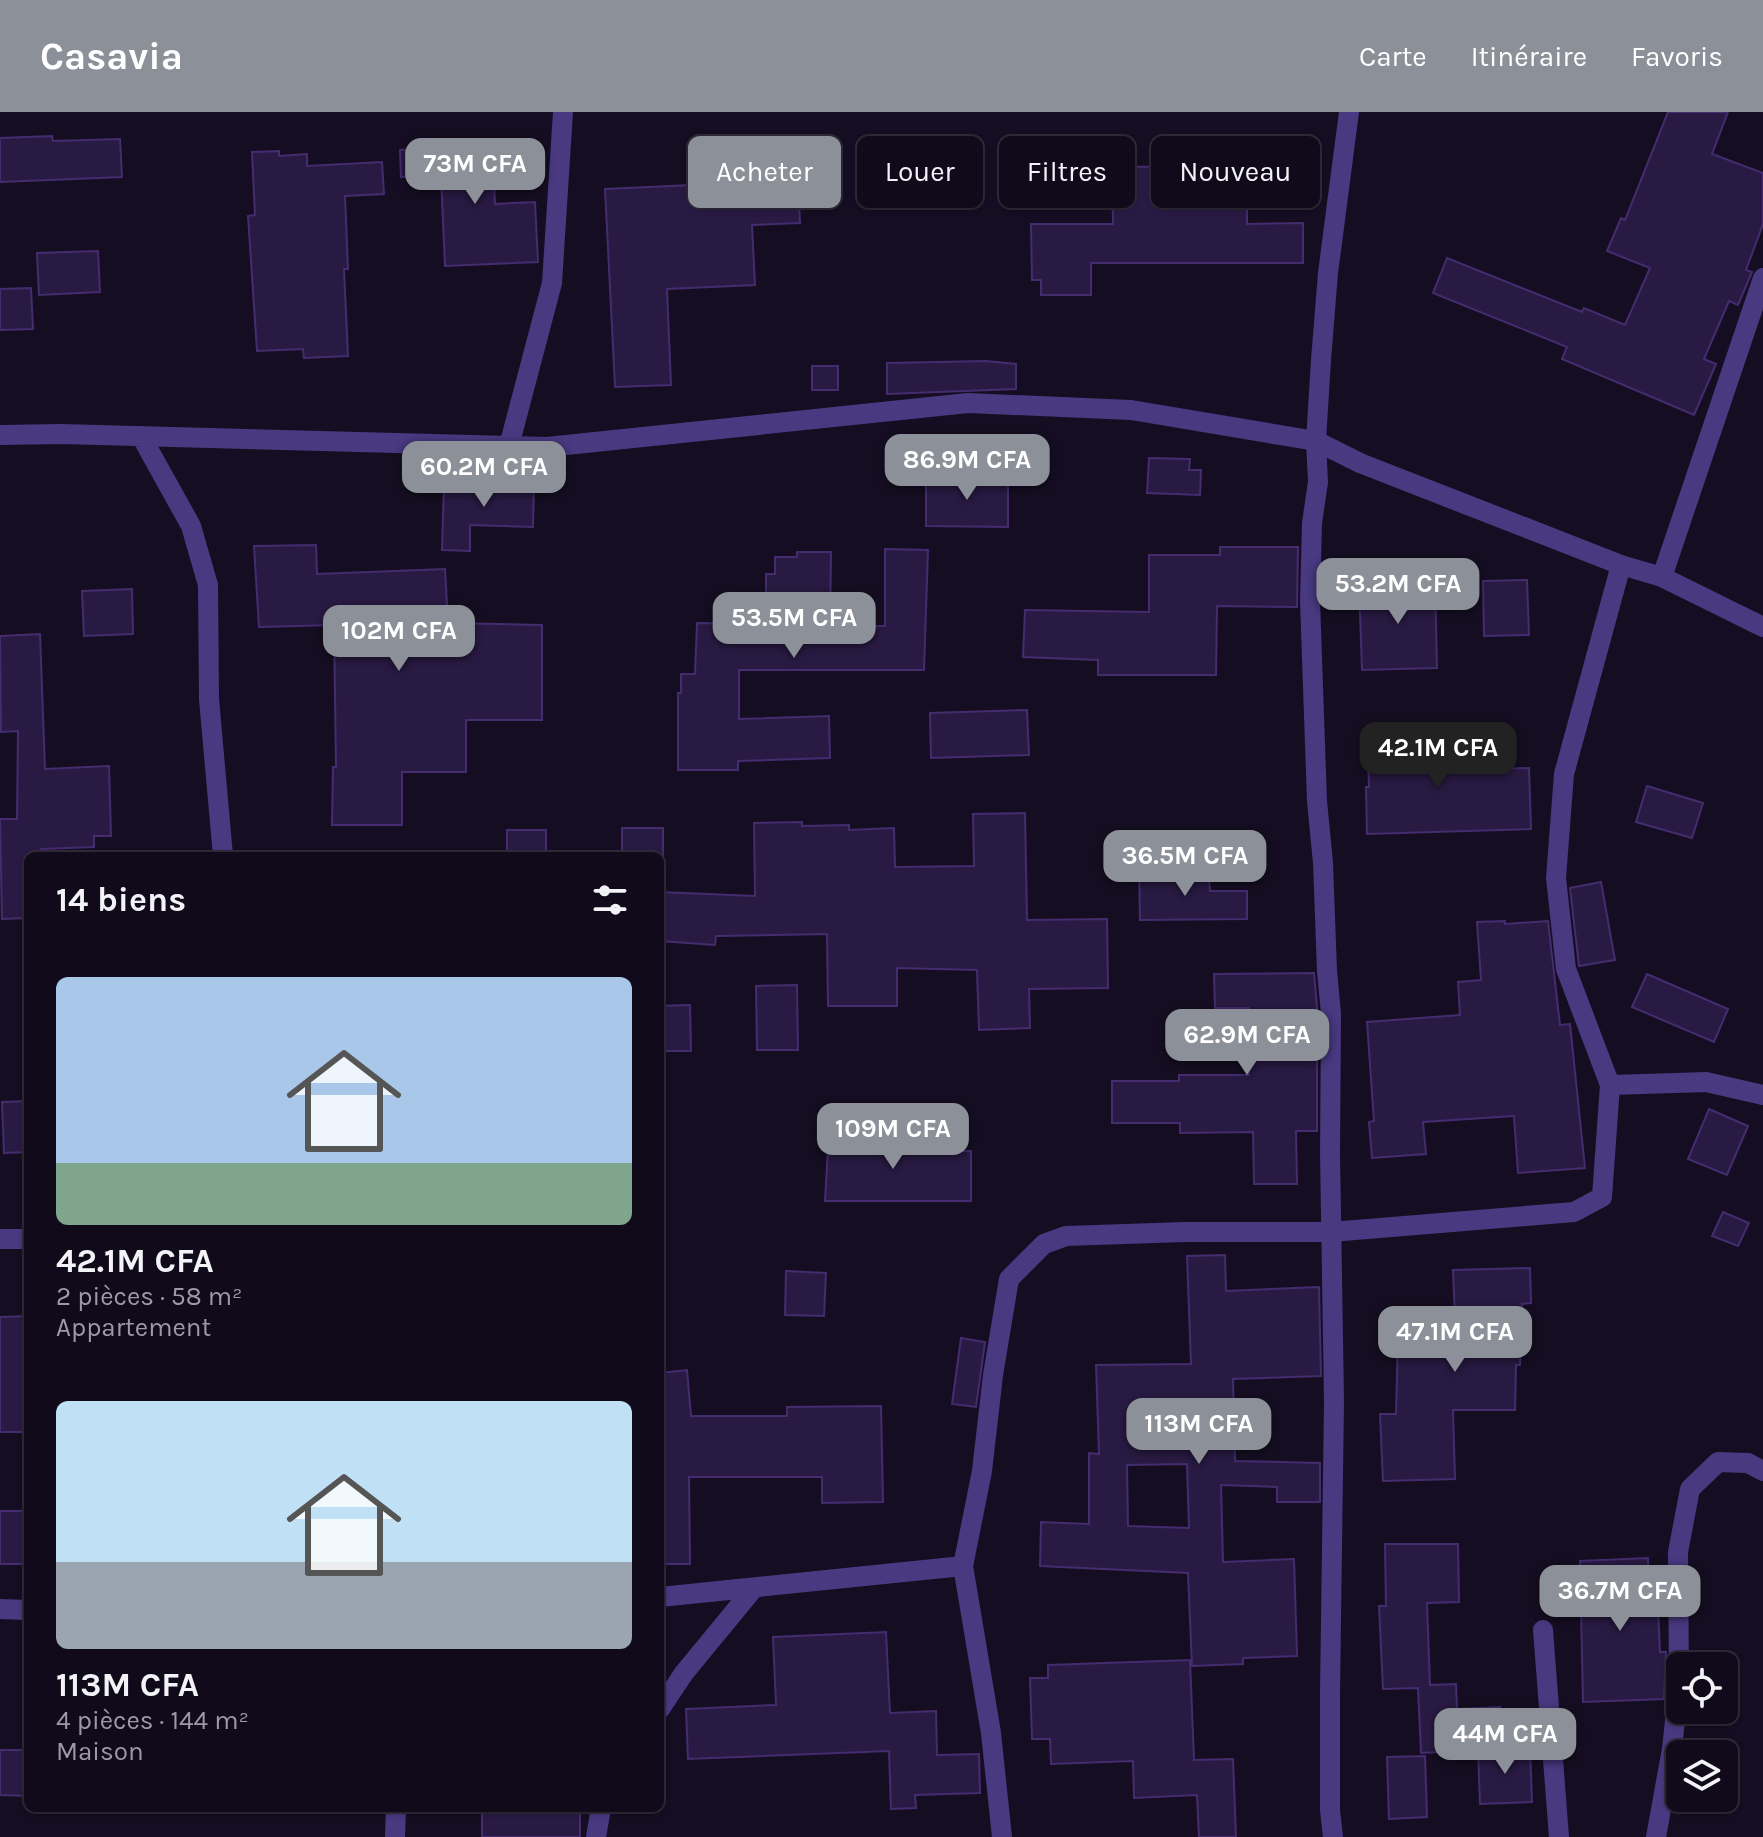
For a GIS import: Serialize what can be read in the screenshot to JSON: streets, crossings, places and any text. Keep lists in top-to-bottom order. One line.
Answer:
{"page":{"header":"Casavia","nav":["Carte","Itinéraire","Favoris"],"chip":["Acheter","Louer","Filtres","Nouveau"],"price":["73M CFA","86.9M CFA","60.2M CFA","53.2M CFA","53.5M CFA","102M CFA","42.1M CFA","36.5M CFA","62.9M CFA","109M CFA","47.1M CFA","113M CFA","36.7M CFA","44M CFA"],"heading":"14 biens","list":[{"name":"42.1M CFA","note":"2 pièces · 58 m² · Appartement"},{"name":"113M CFA","note":"4 pièces · 144 m² · Maison"}]}}
